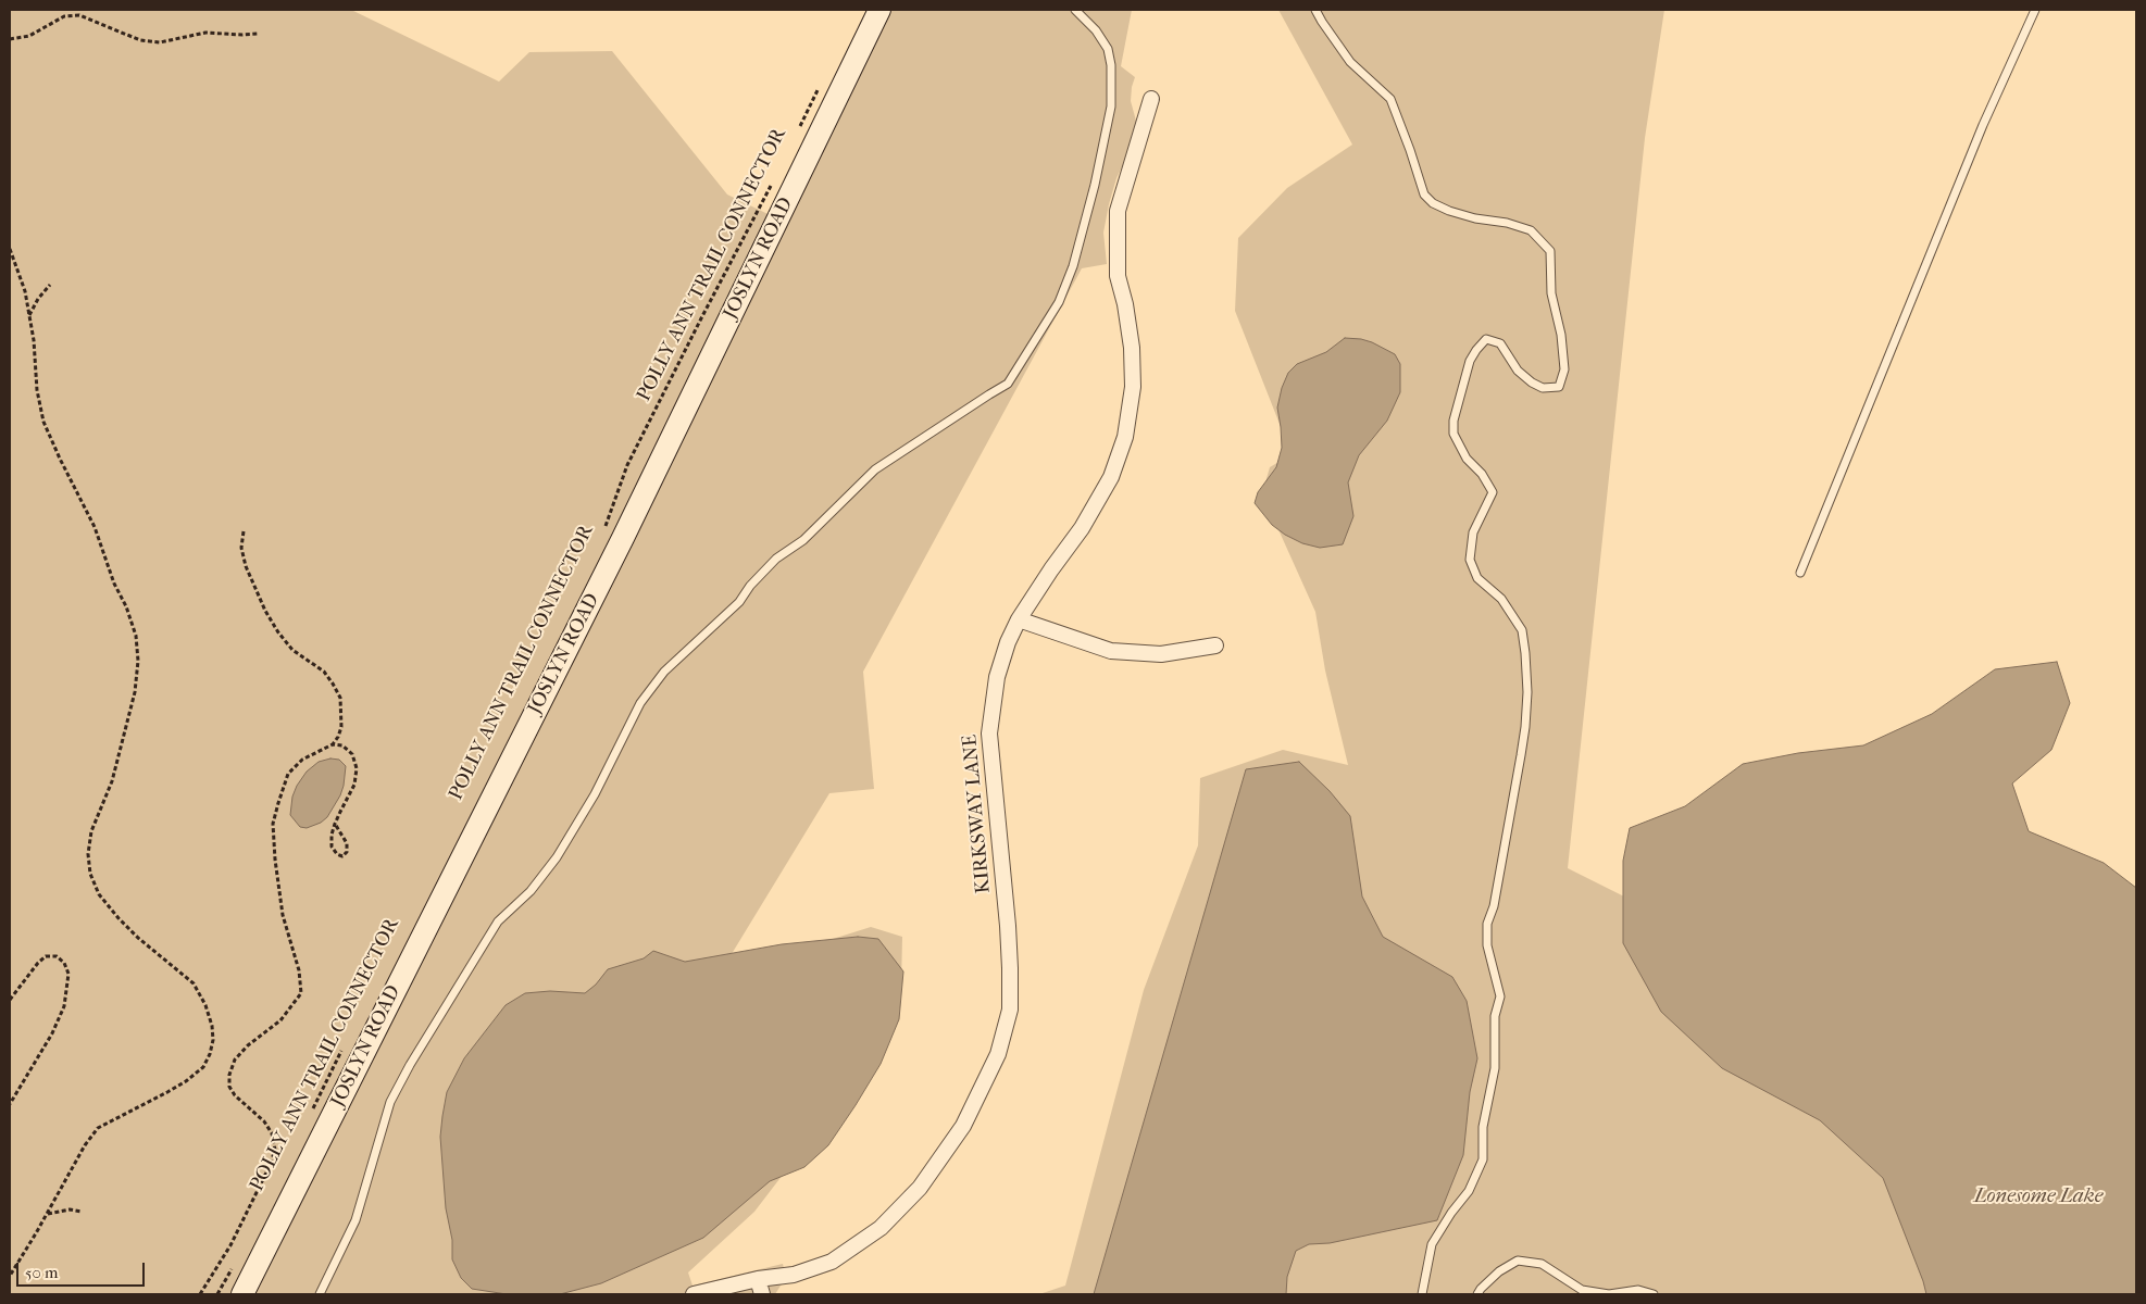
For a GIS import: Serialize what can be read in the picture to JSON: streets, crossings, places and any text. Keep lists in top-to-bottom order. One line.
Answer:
{"streets":{"street":["JOSLYN ROAD","KIRKSWAY LANE"],"path":["POLLY ANN TRAIL CONNECTOR"]},"water":["Lonesome Lake"],"scale_bar":"50 m"}
